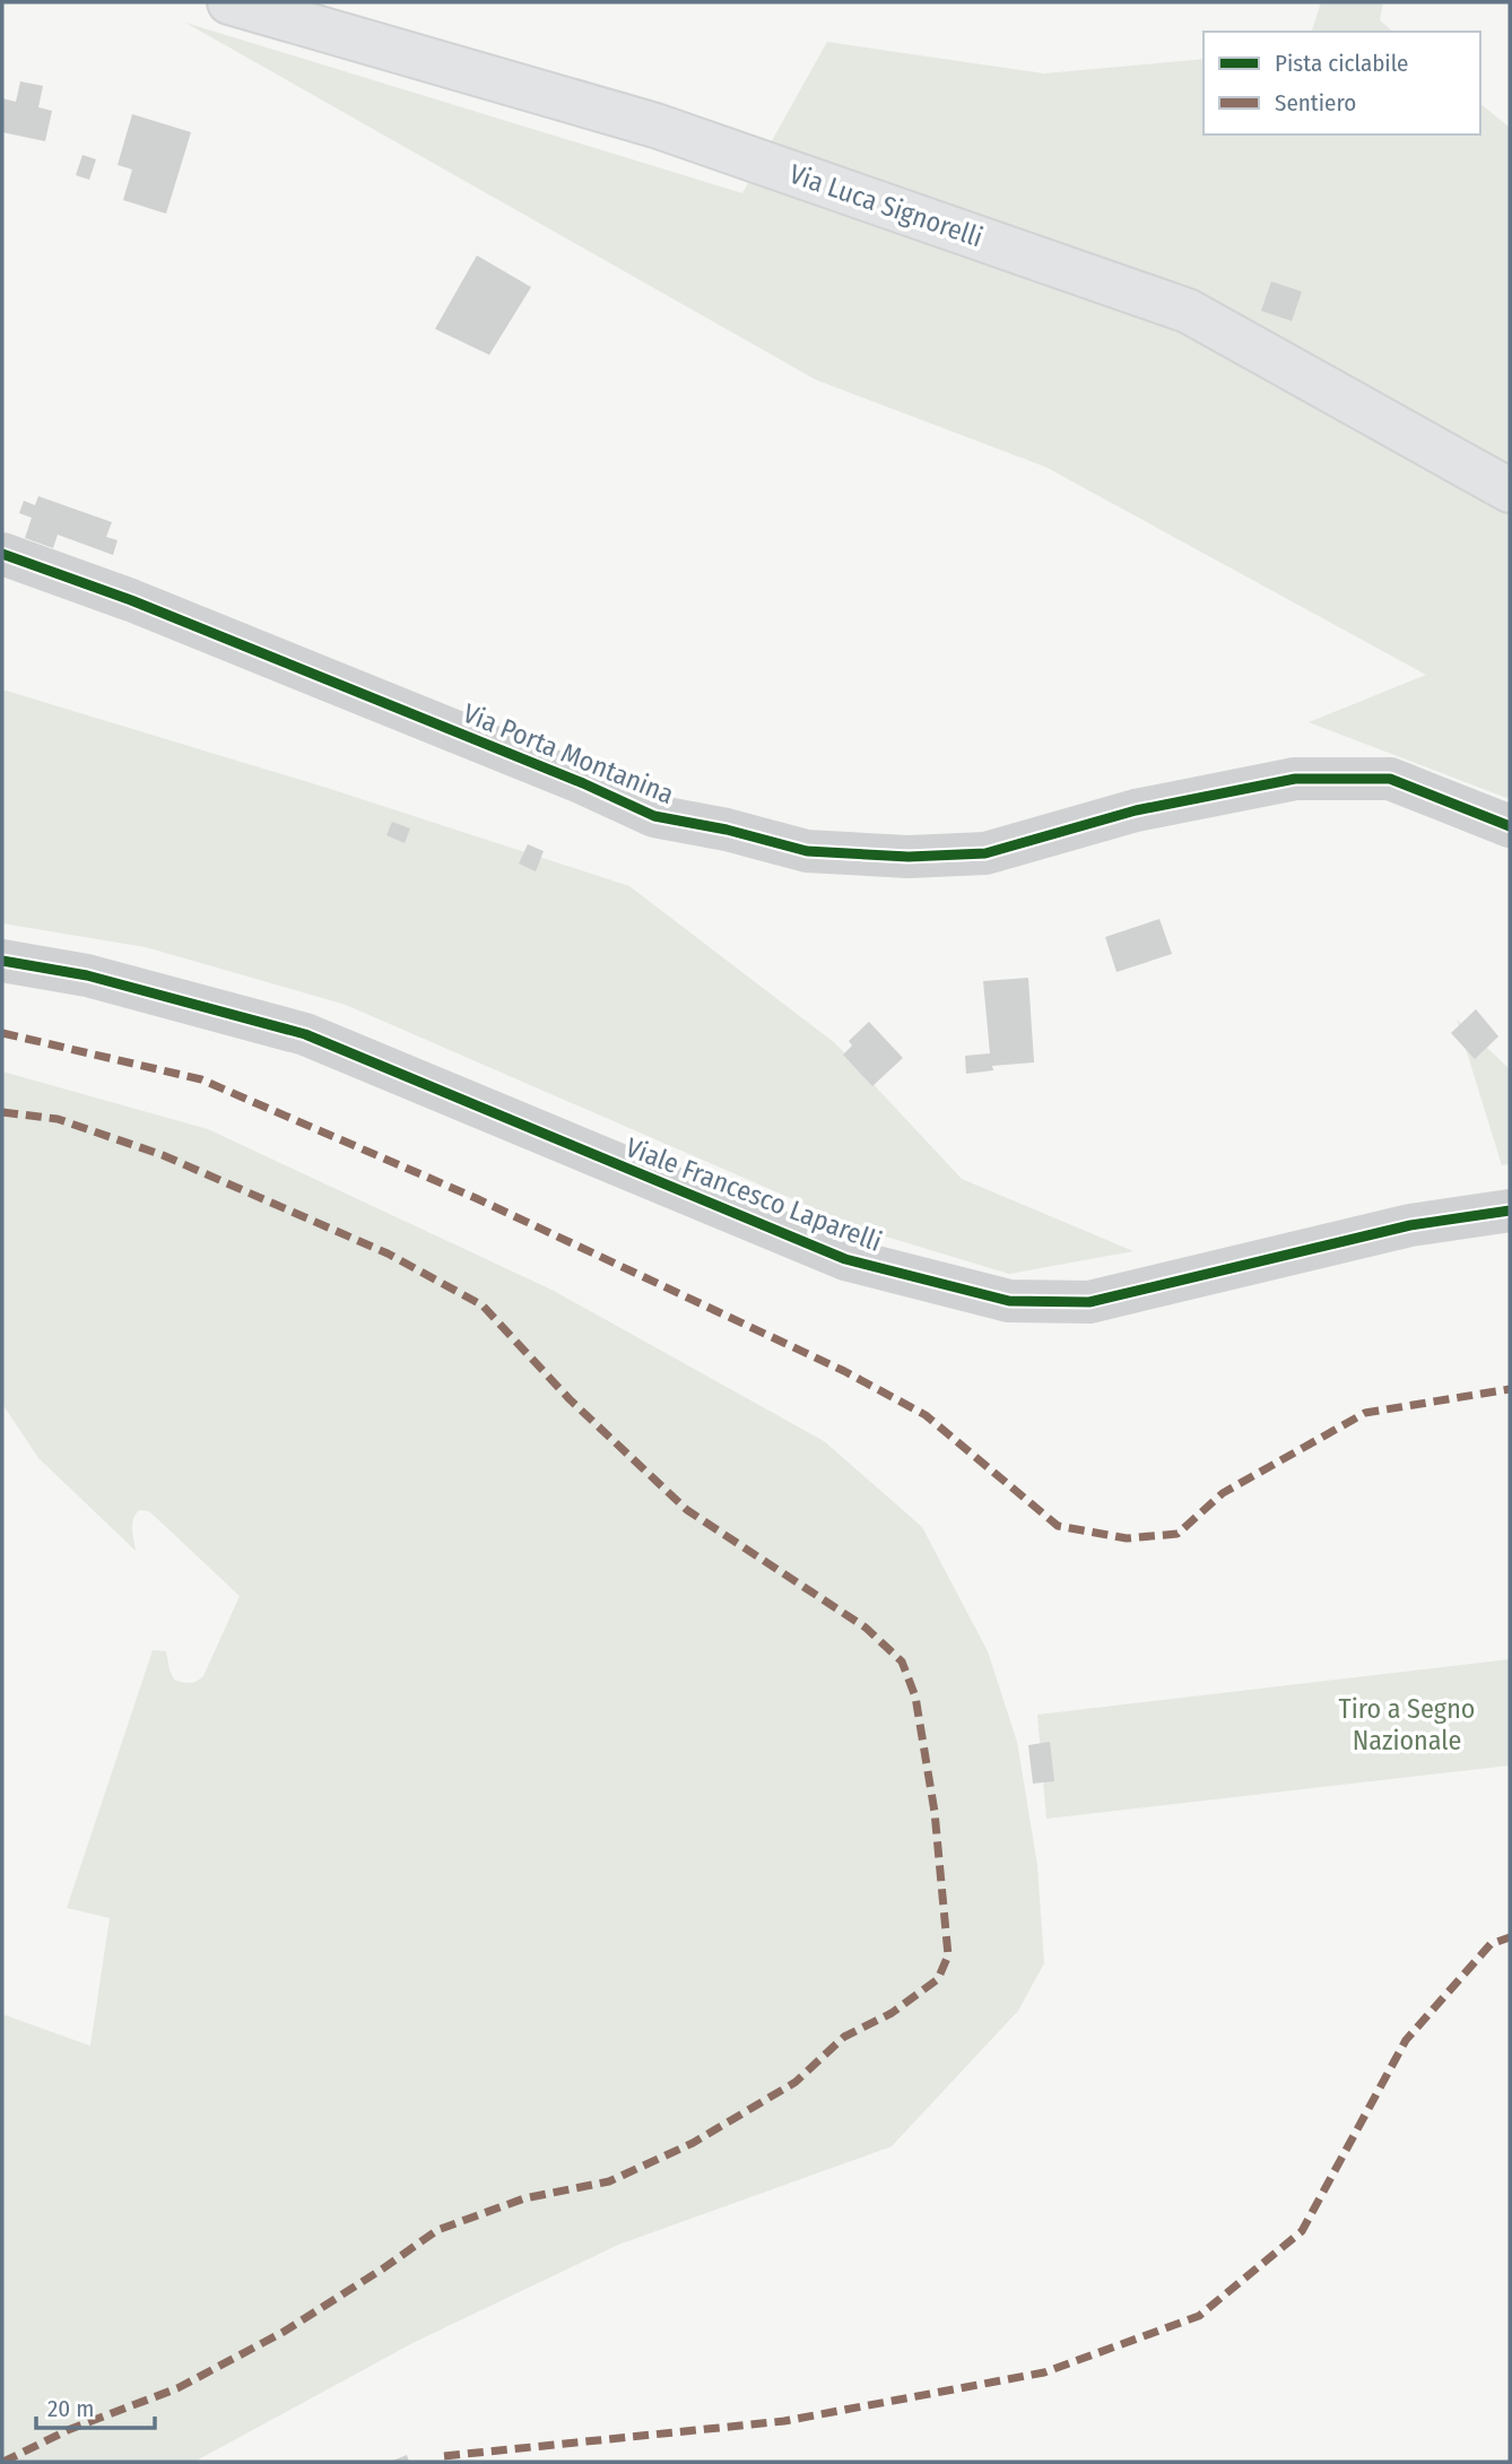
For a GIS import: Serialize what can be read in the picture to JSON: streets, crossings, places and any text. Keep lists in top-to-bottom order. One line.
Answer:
{"streets":{"main road":["Via Luca Signorelli"],"street":["Via Porta Montanina","Viale Francesco Laparelli"]},"parks":["Tiro a Segno Nazionale"],"legend":["Pista ciclabile","Sentiero"],"scale_bar":"20 m"}
